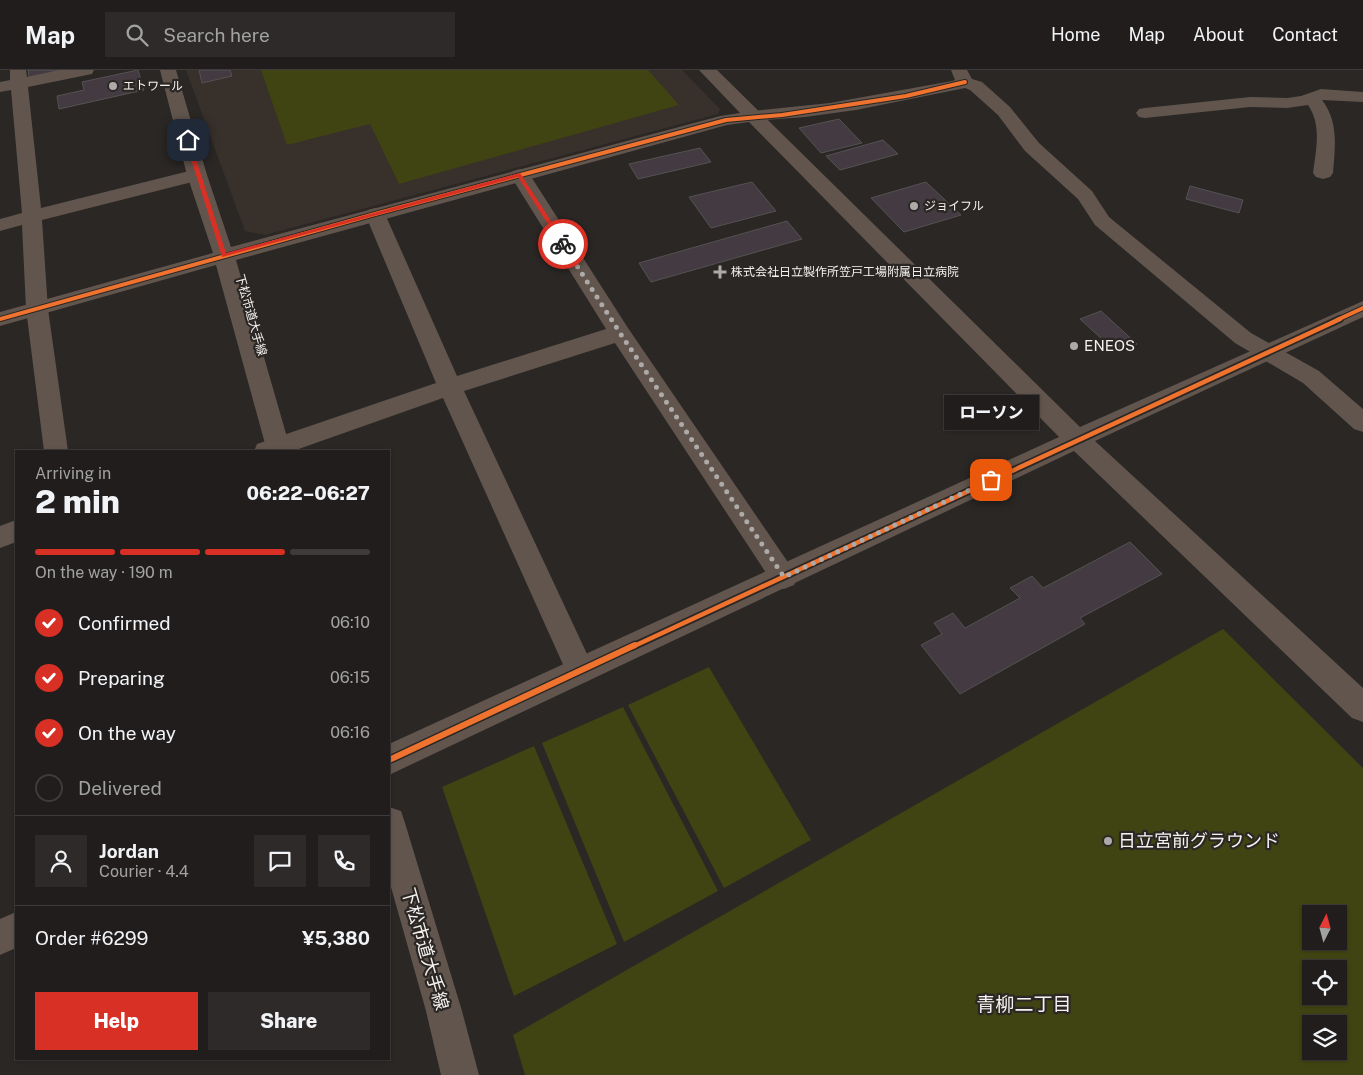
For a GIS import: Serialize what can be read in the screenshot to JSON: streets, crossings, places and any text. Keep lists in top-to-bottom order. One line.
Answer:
{"streets":{"street":["下松市道大手線"]},"districts":["青柳二丁目"],"places":{"other":["エトワール","ジョイフル","ENEOS","ローソン","日立宮前グラウンド"],"health":["株式会社日立製作所笠戸工場附属日立病院"]},"north":"top","page":{"header":"Map","search":"Search here","nav":["Home","Map","About","Contact"],"bubble":"ローソン","heading":["2 min","Arriving in","06:22–06:27"],"panel":["Jordan","Courier · 4.4","Order #6299","¥5,380"],"bar":"On the way · 190 m","list":[["Confirmed","06:10"],["Preparing","06:15"],["On the way","06:16"],"Delivered"],"buttons":["Help","Share"]}}
